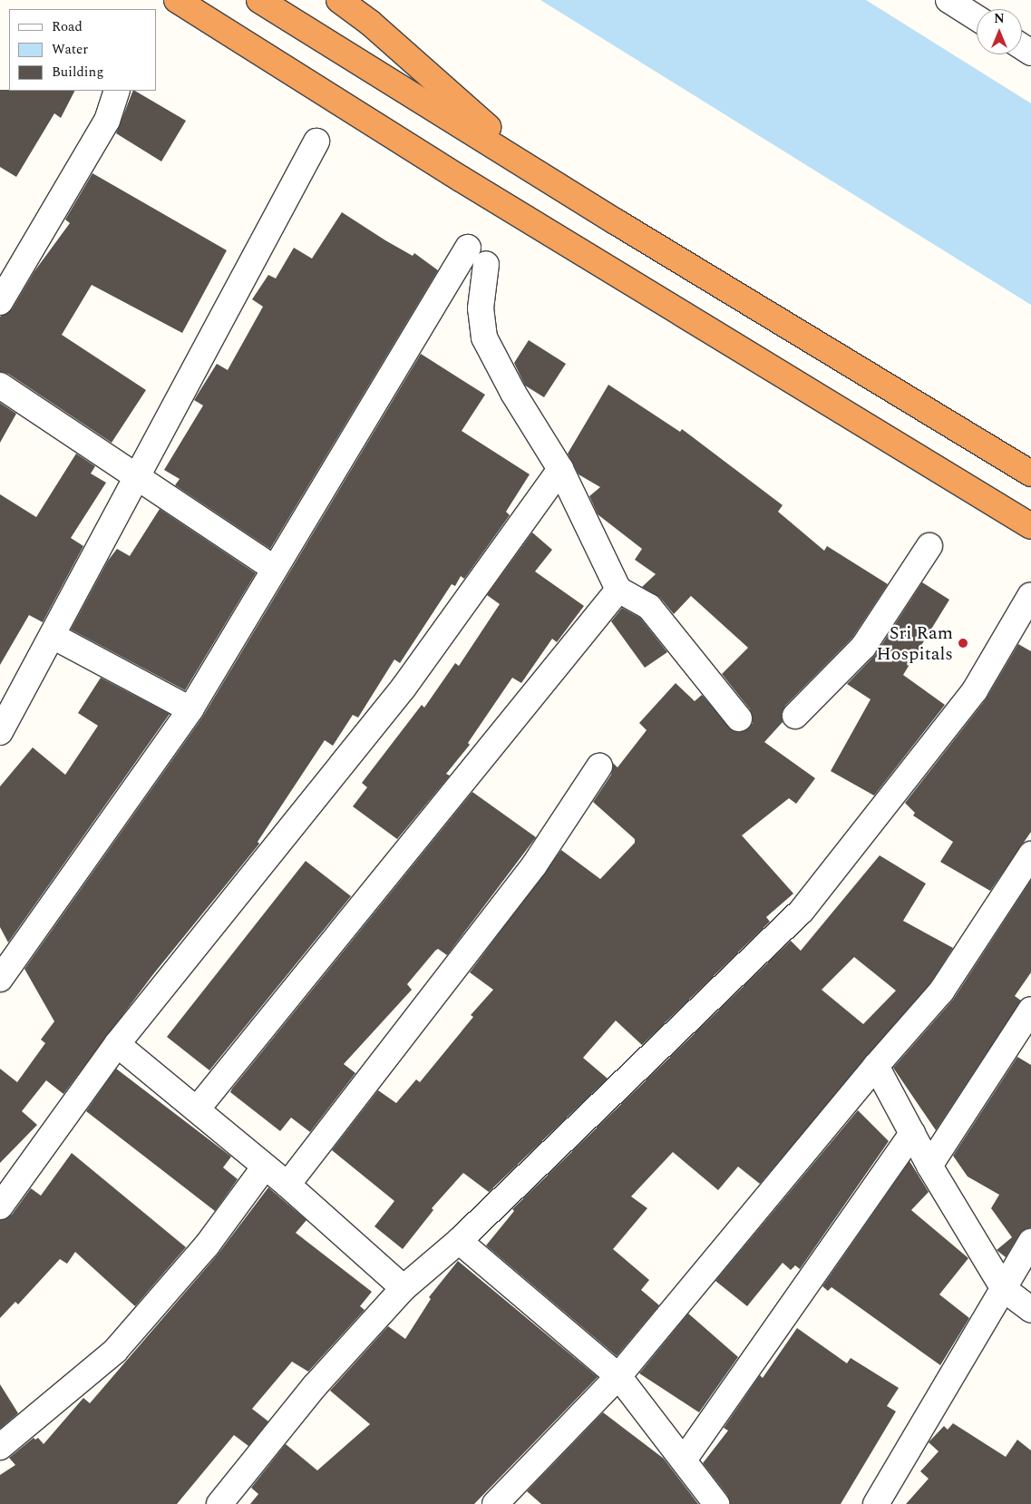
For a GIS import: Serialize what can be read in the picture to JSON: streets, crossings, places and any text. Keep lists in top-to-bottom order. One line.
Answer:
{"places":["Sri Ram Hospitals"],"legend":["Road","Water","Building"],"north":"top"}
